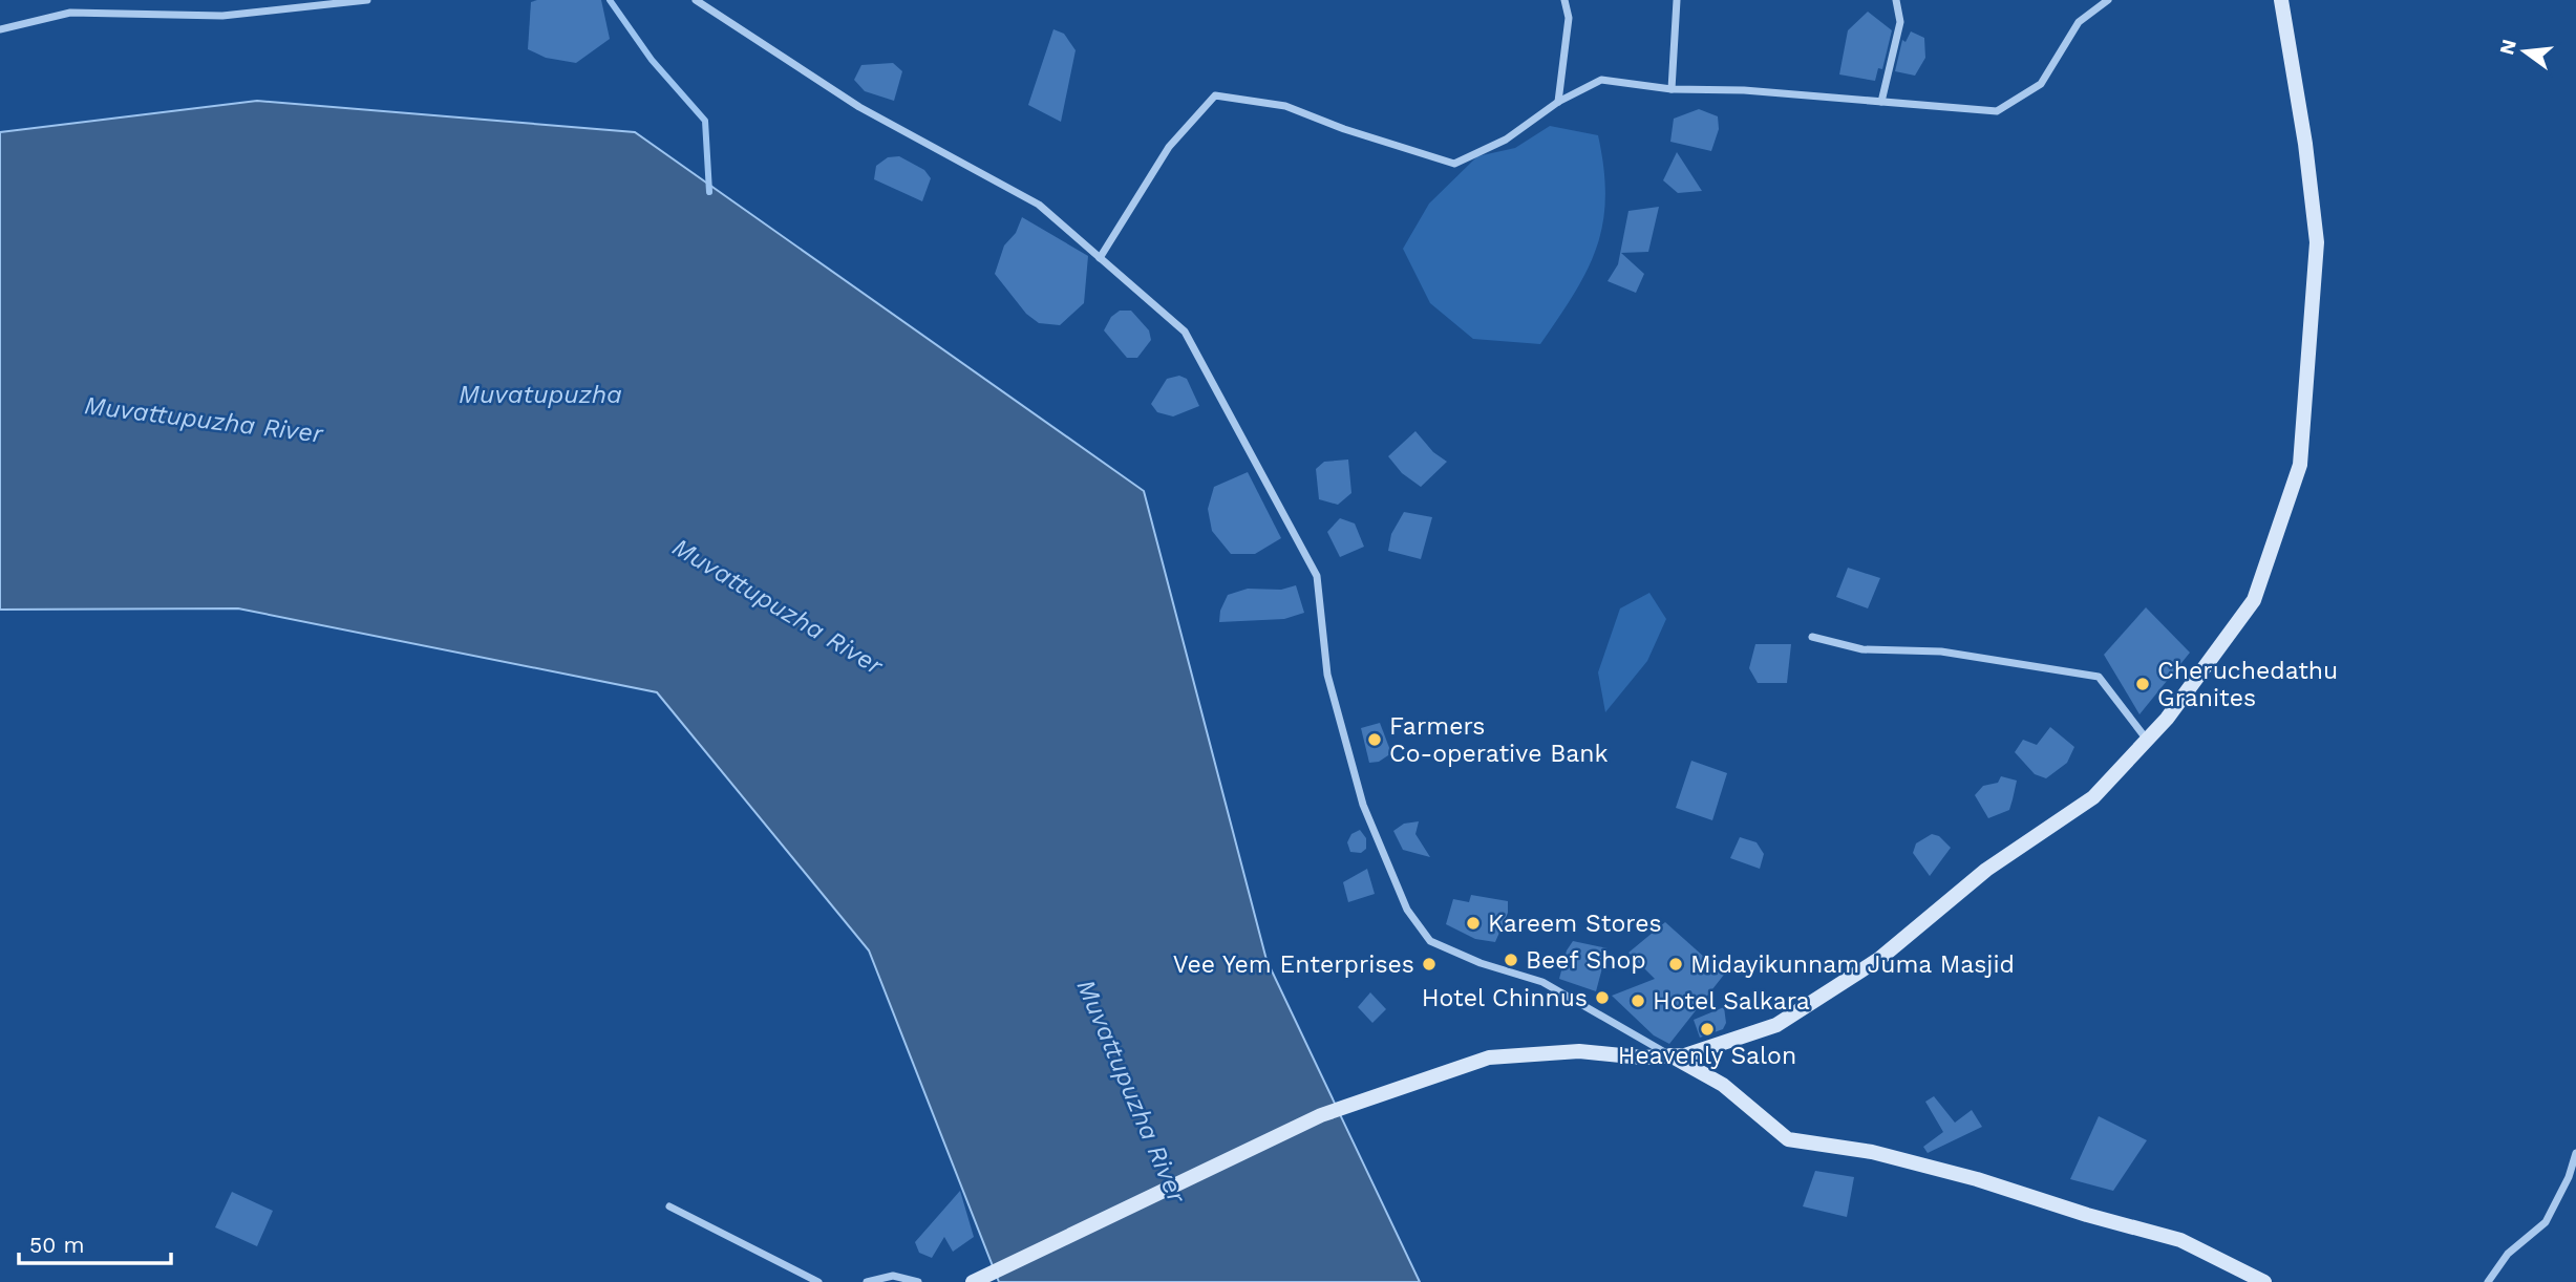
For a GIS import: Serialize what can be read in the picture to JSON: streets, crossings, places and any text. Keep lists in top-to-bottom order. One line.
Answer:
{"water":["Muvatupuzha","Muvattupuzha River"],"places":["Cheruchedathu Granites","Farmers Co-operative Bank","Kareem Stores","Beef Shop","Vee Yem Enterprises","Midayikunnam Juma Masjid","Hotel Chinnus","Hotel Salkara","Heavenly Salon"],"scale_bar":"50 m","north":"left"}
